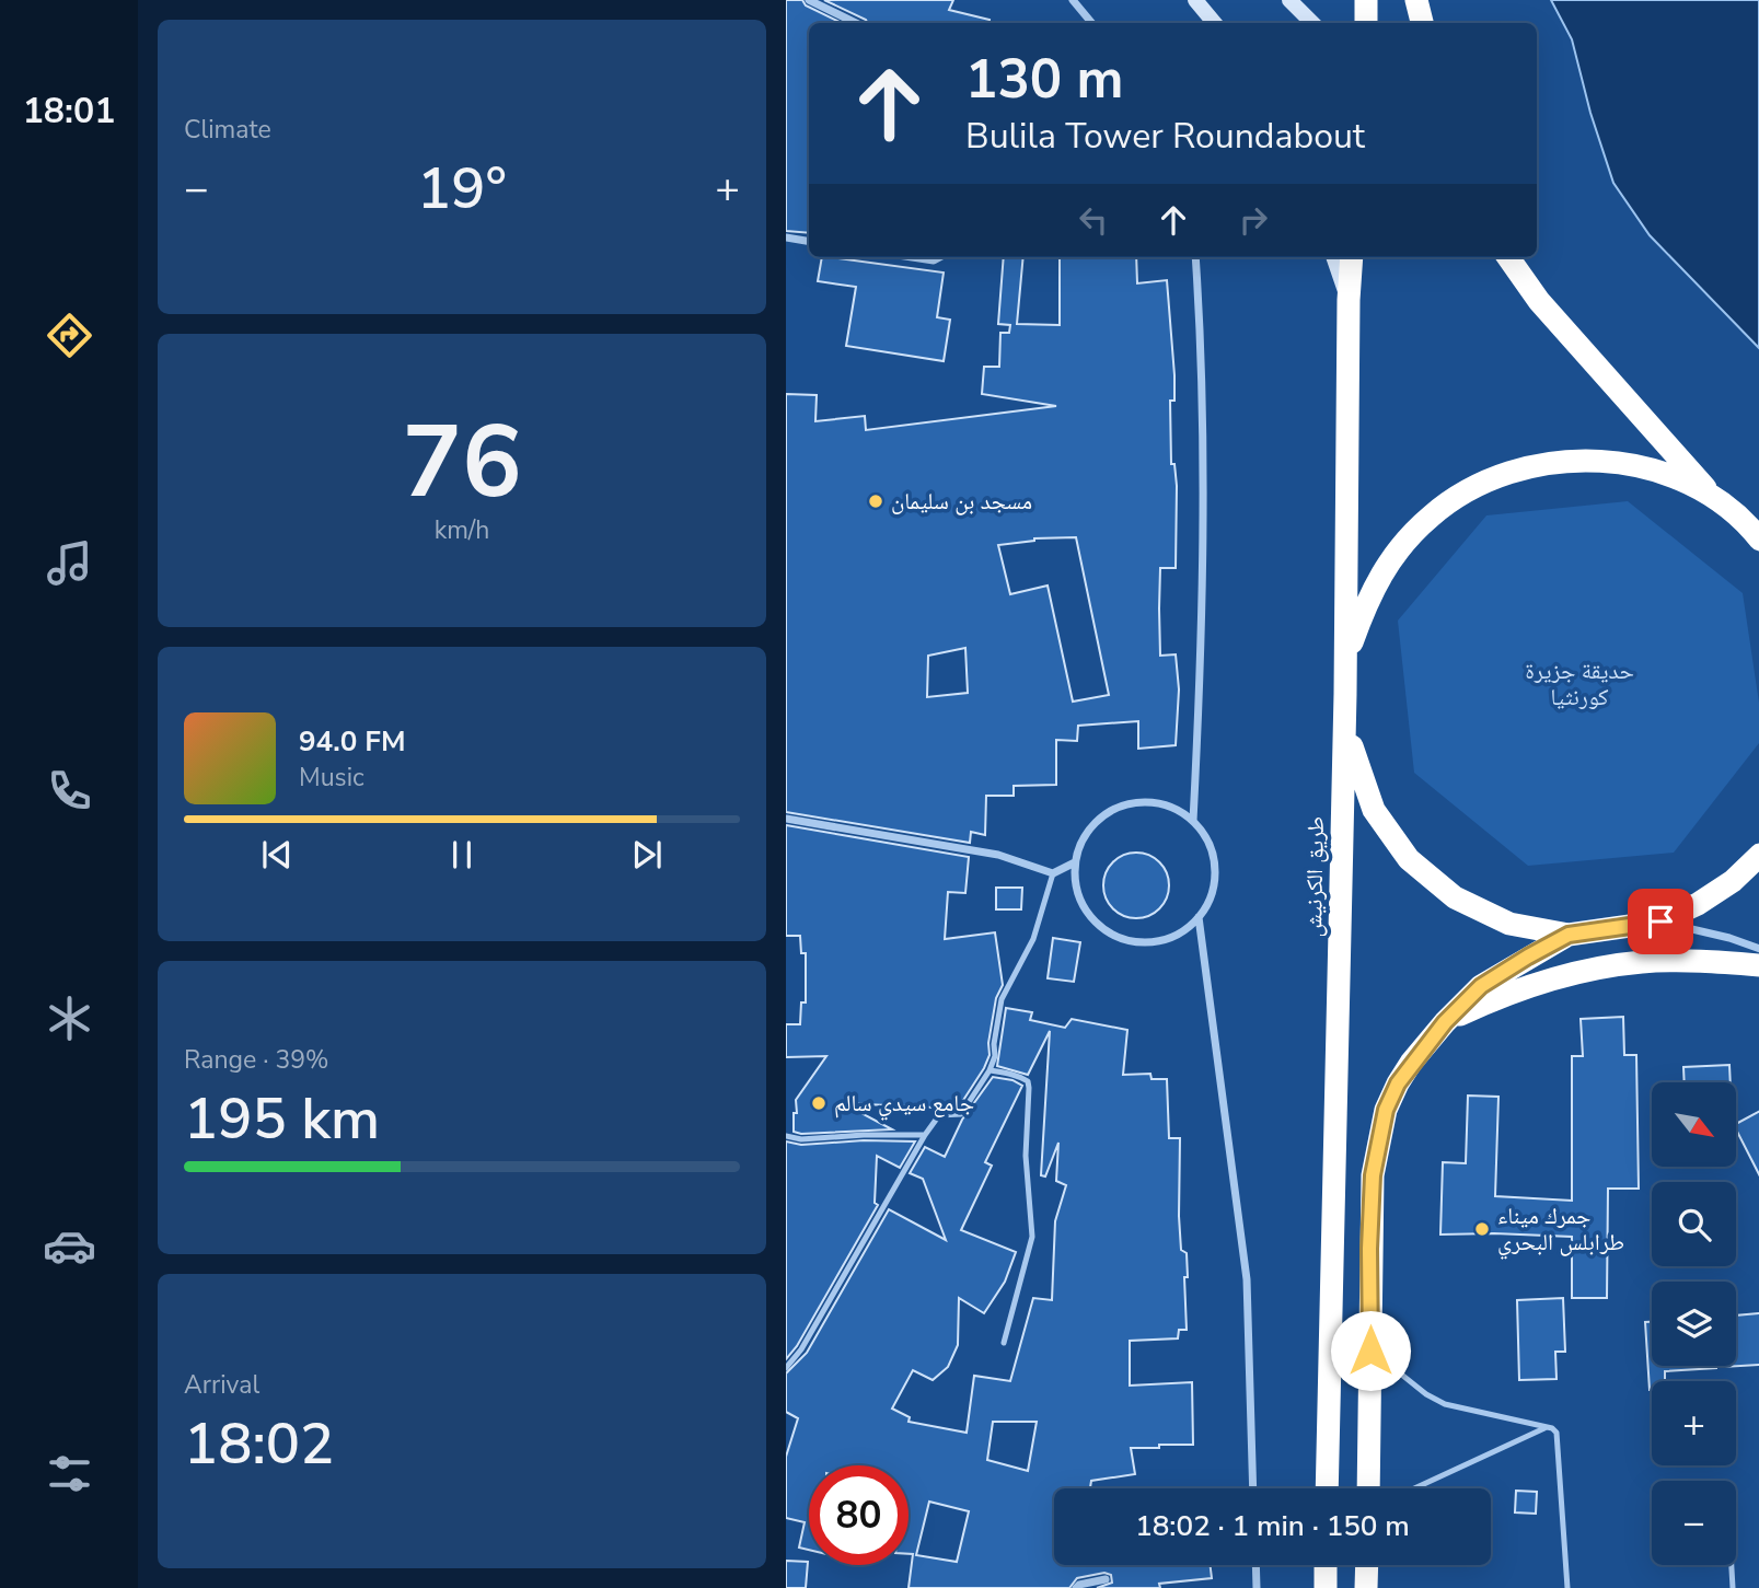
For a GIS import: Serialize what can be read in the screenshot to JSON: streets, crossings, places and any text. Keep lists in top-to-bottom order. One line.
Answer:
{"streets":{"highway":["طريق الكرنيش"]},"parks":["حديقة جزيرة كورنثيا"],"places":["مسجد بن سليمان","جامع سيدي سالم","جمرك ميناء طرابلس البحري"],"north":"bottom right","page":{"tabs":"18:01","tile":["Climate",["76","km/h"],["Range · 39%","195 km"],["Arrival","18:02"]],"turn":["130 m","Bulila Tower Roundabout"],"heat":["−","19°","+"],"song":["94.0 FM","Music"],"map_buttons":["+","−"],"limit":"80","trip":"18:02 · 1 min · 150 m"}}
